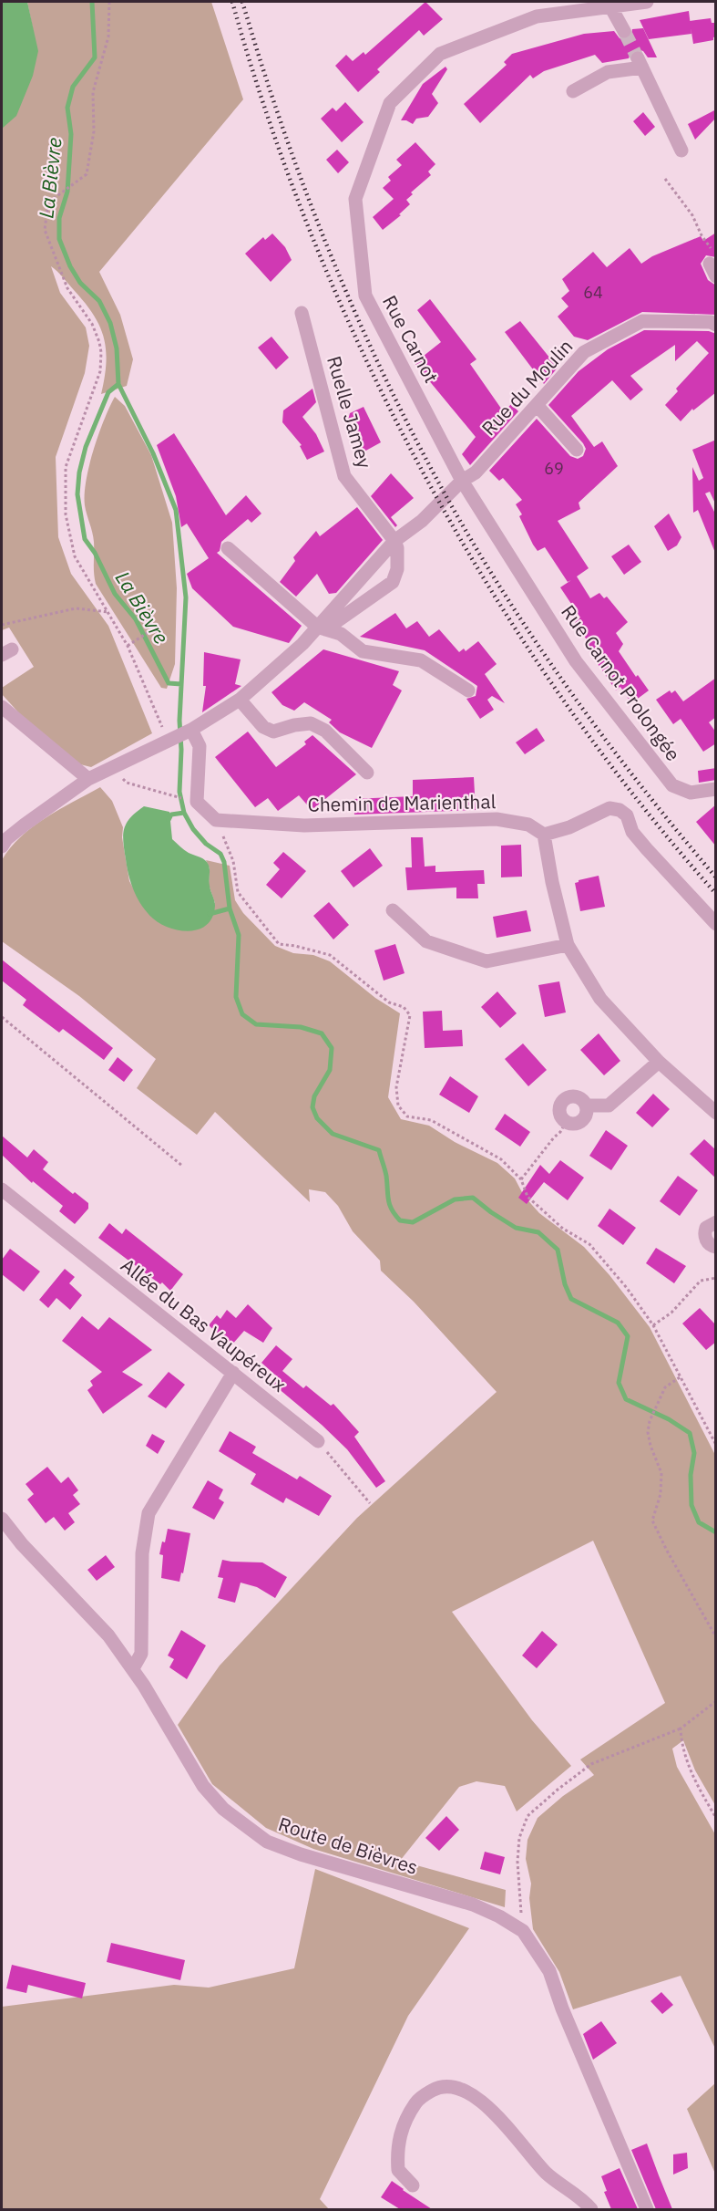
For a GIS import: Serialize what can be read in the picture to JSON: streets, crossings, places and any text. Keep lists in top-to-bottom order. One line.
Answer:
{"streets":{"street":["Rue Carnot","Rue du Moulin","Ruelle Jamey","Rue Carnot Prolongée","Chemin de Marienthal","Allée du Bas Vaupéreux","Route de Bièvres"]},"crossings":[["Rue Carnot","Rue du Moulin"],["Rue Carnot","Rue Carnot Prolongée"],["Rue du Moulin","Ruelle Jamey"],["Rue du Moulin","Rue Carnot Prolongée"]],"water":["La Bièvre"],"house_numbers":["64","69"]}
